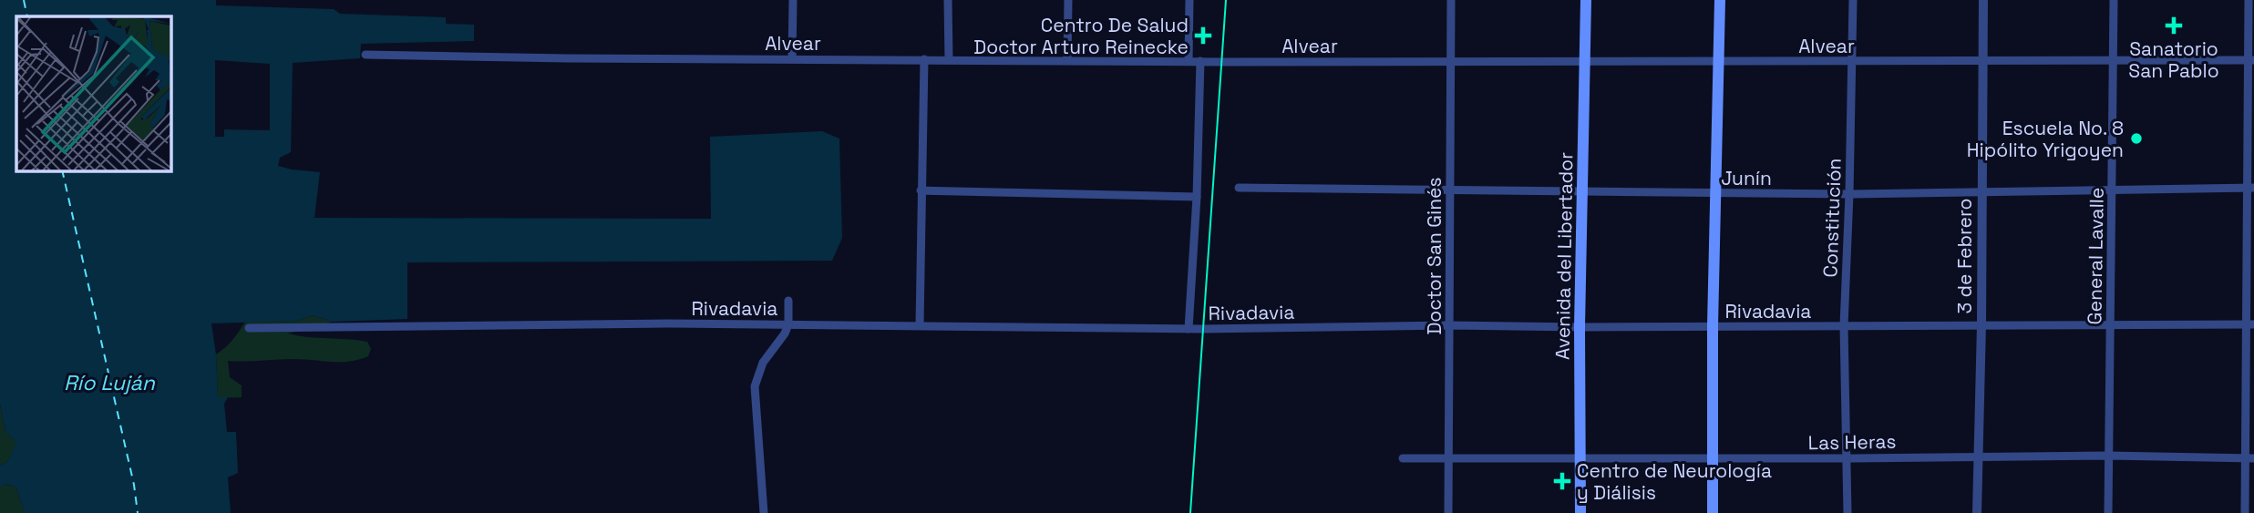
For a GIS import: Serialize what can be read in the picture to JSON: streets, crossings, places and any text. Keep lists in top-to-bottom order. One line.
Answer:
{"streets":{"main road":["Avenida del Libertador"],"street":["Alvear","Junín","Constitución","Doctor San Ginés","3 de Febrero","General Lavalle","Rivadavia","Las Heras"]},"crossings":[["Alvear","Constitución"],["Alvear","Doctor San Ginés"],["Alvear","Avenida del Libertador"],["Alvear","3 de Febrero"],["Alvear","General Lavalle"],["Junín","Constitución"],["Junín","Doctor San Ginés"],["Junín","Avenida del Libertador"],["Junín","3 de Febrero"],["Junín","General Lavalle"],["Constitución","Rivadavia"],["Constitución","Las Heras"],["Doctor San Ginés","Rivadavia"],["Doctor San Ginés","Las Heras"],["Avenida del Libertador","Rivadavia"],["Avenida del Libertador","Las Heras"],["3 de Febrero","Rivadavia"],["3 de Febrero","Las Heras"],["General Lavalle","Rivadavia"],["General Lavalle","Las Heras"]],"water":["Río Luján"],"places":{"health":["Sanatorio San Pablo","Centro De Salud Doctor Arturo Reinecke","Centro de Neurología y Diálisis"],"other":["Escuela No. 8 Hipólito Yrigoyen"]}}
